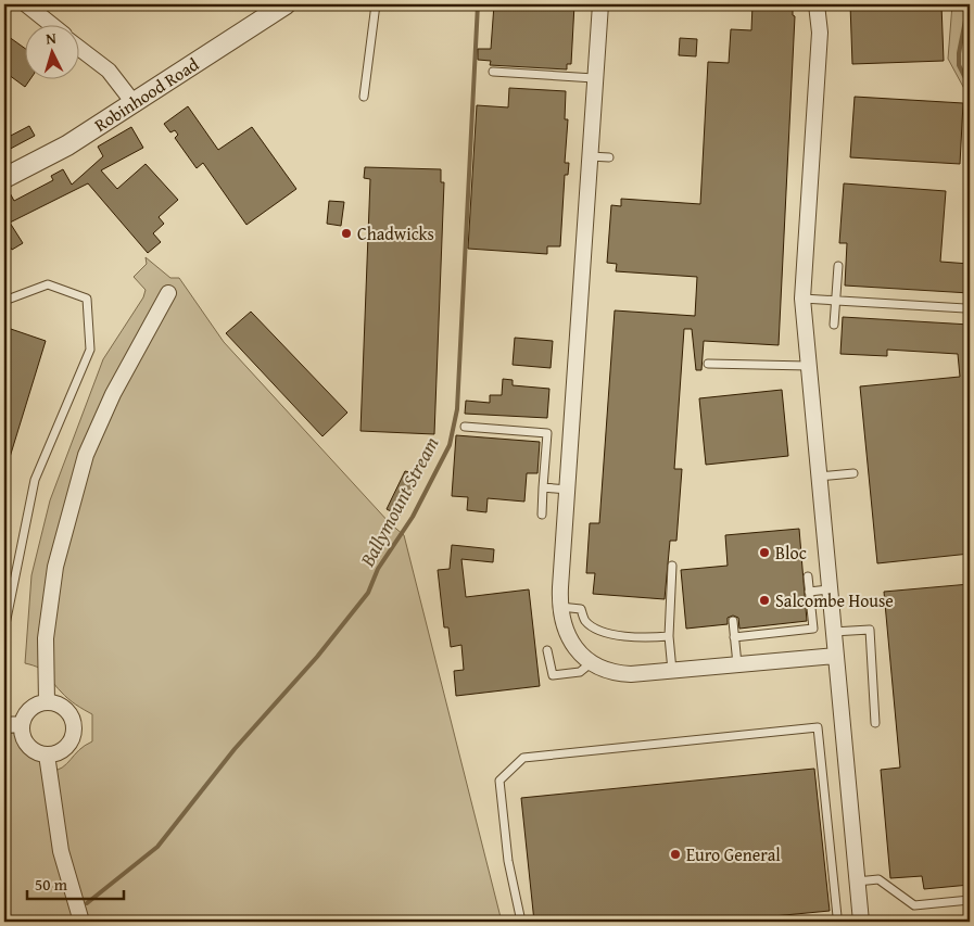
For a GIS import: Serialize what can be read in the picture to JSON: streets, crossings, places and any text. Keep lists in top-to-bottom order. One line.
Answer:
{"streets":{"street":["Robinhood Road"]},"water":["Ballymount Stream"],"places":["Chadwicks","Bloc","Salcombe House","Euro General"],"scale_bar":"50 m","north":"top"}
